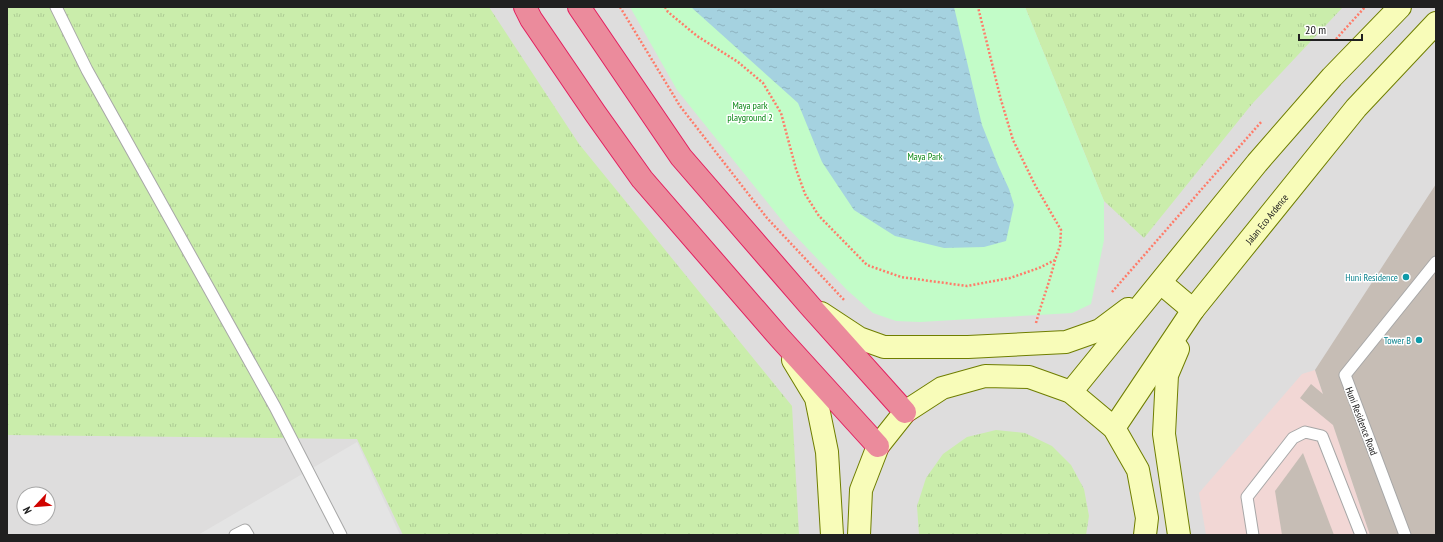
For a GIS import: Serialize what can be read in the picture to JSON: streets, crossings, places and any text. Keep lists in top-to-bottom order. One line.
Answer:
{"streets":{"street":["Jalan Eco Ardence"],"lane":["Huni Residence Road"]},"parks":["Maya park playground 2","Maya Park"],"places":["Huni Residence","Tower B"],"scale_bar":"20 m","north":"bottom left"}
